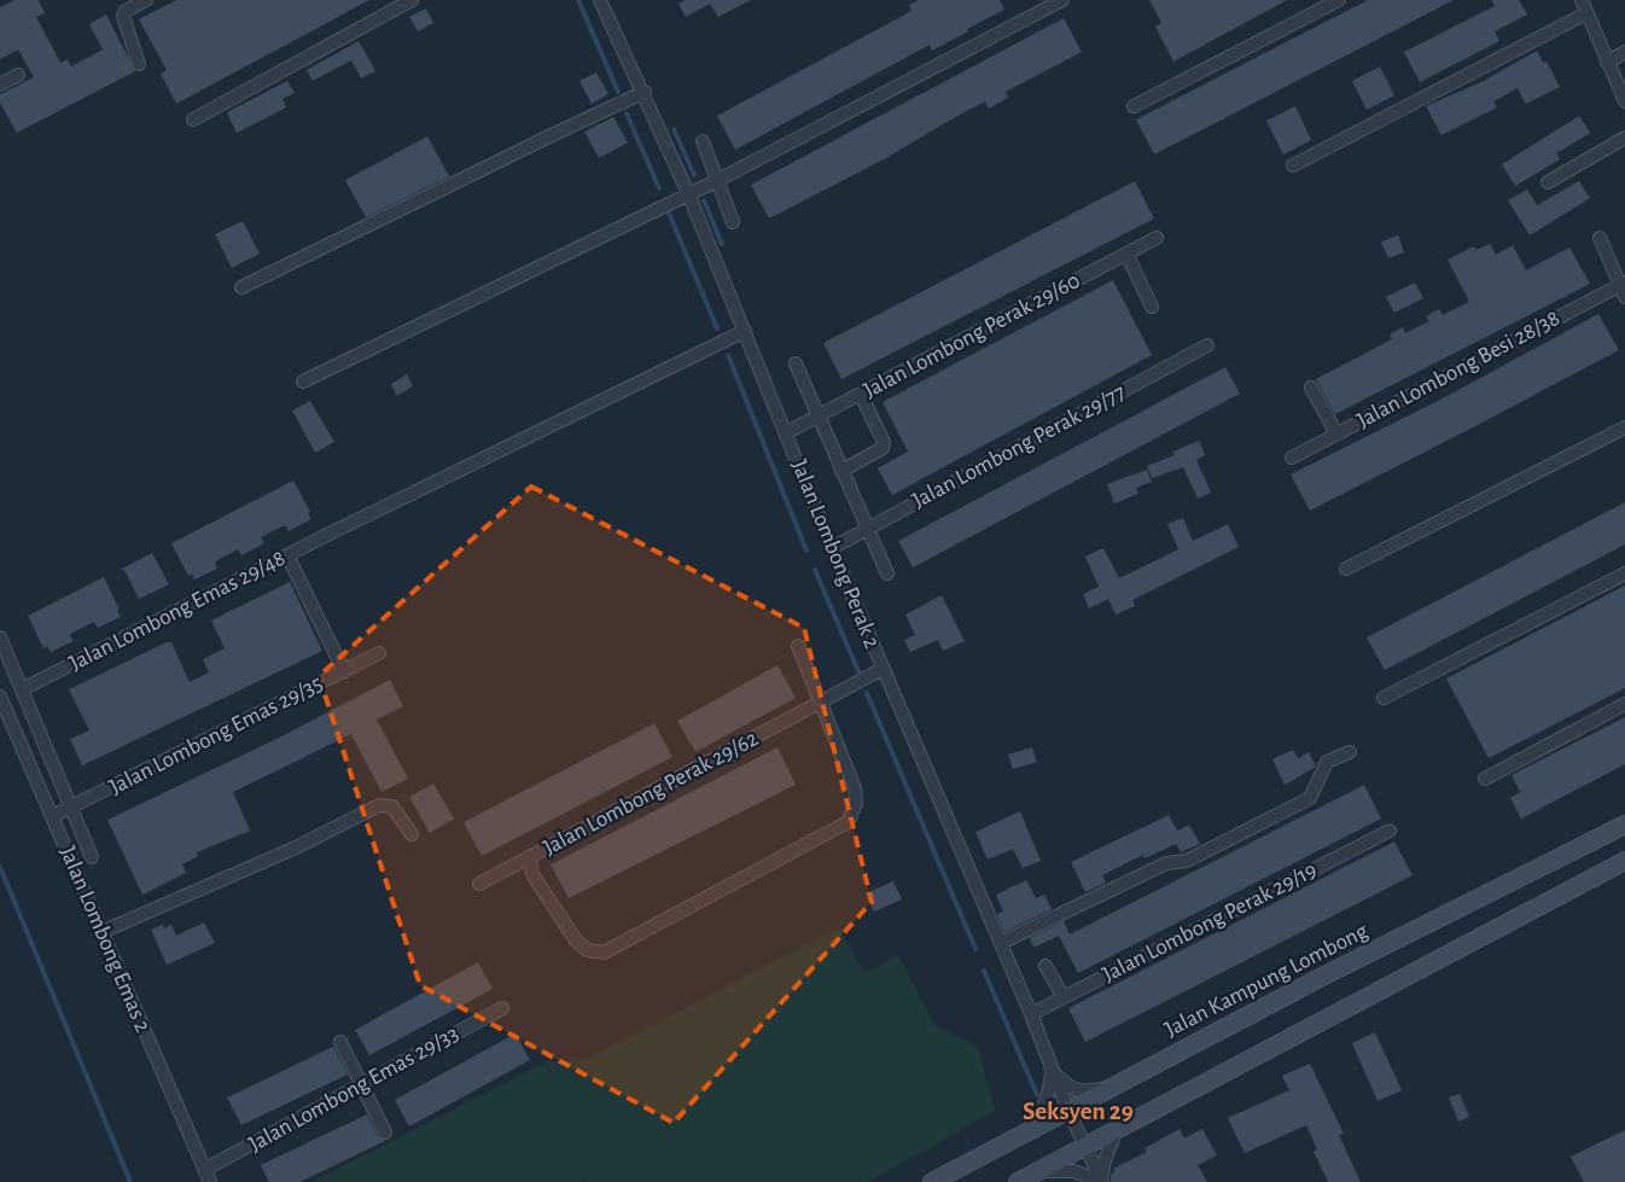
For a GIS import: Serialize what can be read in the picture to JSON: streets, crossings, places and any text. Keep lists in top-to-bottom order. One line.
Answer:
{"streets":{"street":["Jalan Lombong Perak 29/60","Jalan Lombong Besi 28/38","Jalan Lombong Perak 29/77","Jalan Lombong Perak 2","Jalan Lombong Emas 29/48","Jalan Lombong Emas 29/35","Jalan Lombong Perak 29/62","Jalan Lombong Perak 29/19","Jalan Lombong Emas 2","Jalan Kampung Lombong","Jalan Lombong Emas 29/33"]},"crossings":[["Jalan Lombong Perak 29/60","Jalan Lombong Perak 2"],["Jalan Lombong Perak 29/77","Jalan Lombong Perak 2"],["Jalan Lombong Perak 2","Jalan Lombong Emas 29/48"],["Jalan Lombong Perak 2","Jalan Lombong Perak 29/62"],["Jalan Lombong Perak 2","Jalan Lombong Perak 29/19"],["Jalan Lombong Perak 2","Jalan Kampung Lombong"],["Jalan Lombong Emas 29/35","Jalan Lombong Emas 2"],["Jalan Lombong Emas 2","Jalan Lombong Emas 29/33"]],"districts":["Seksyen 29"]}
